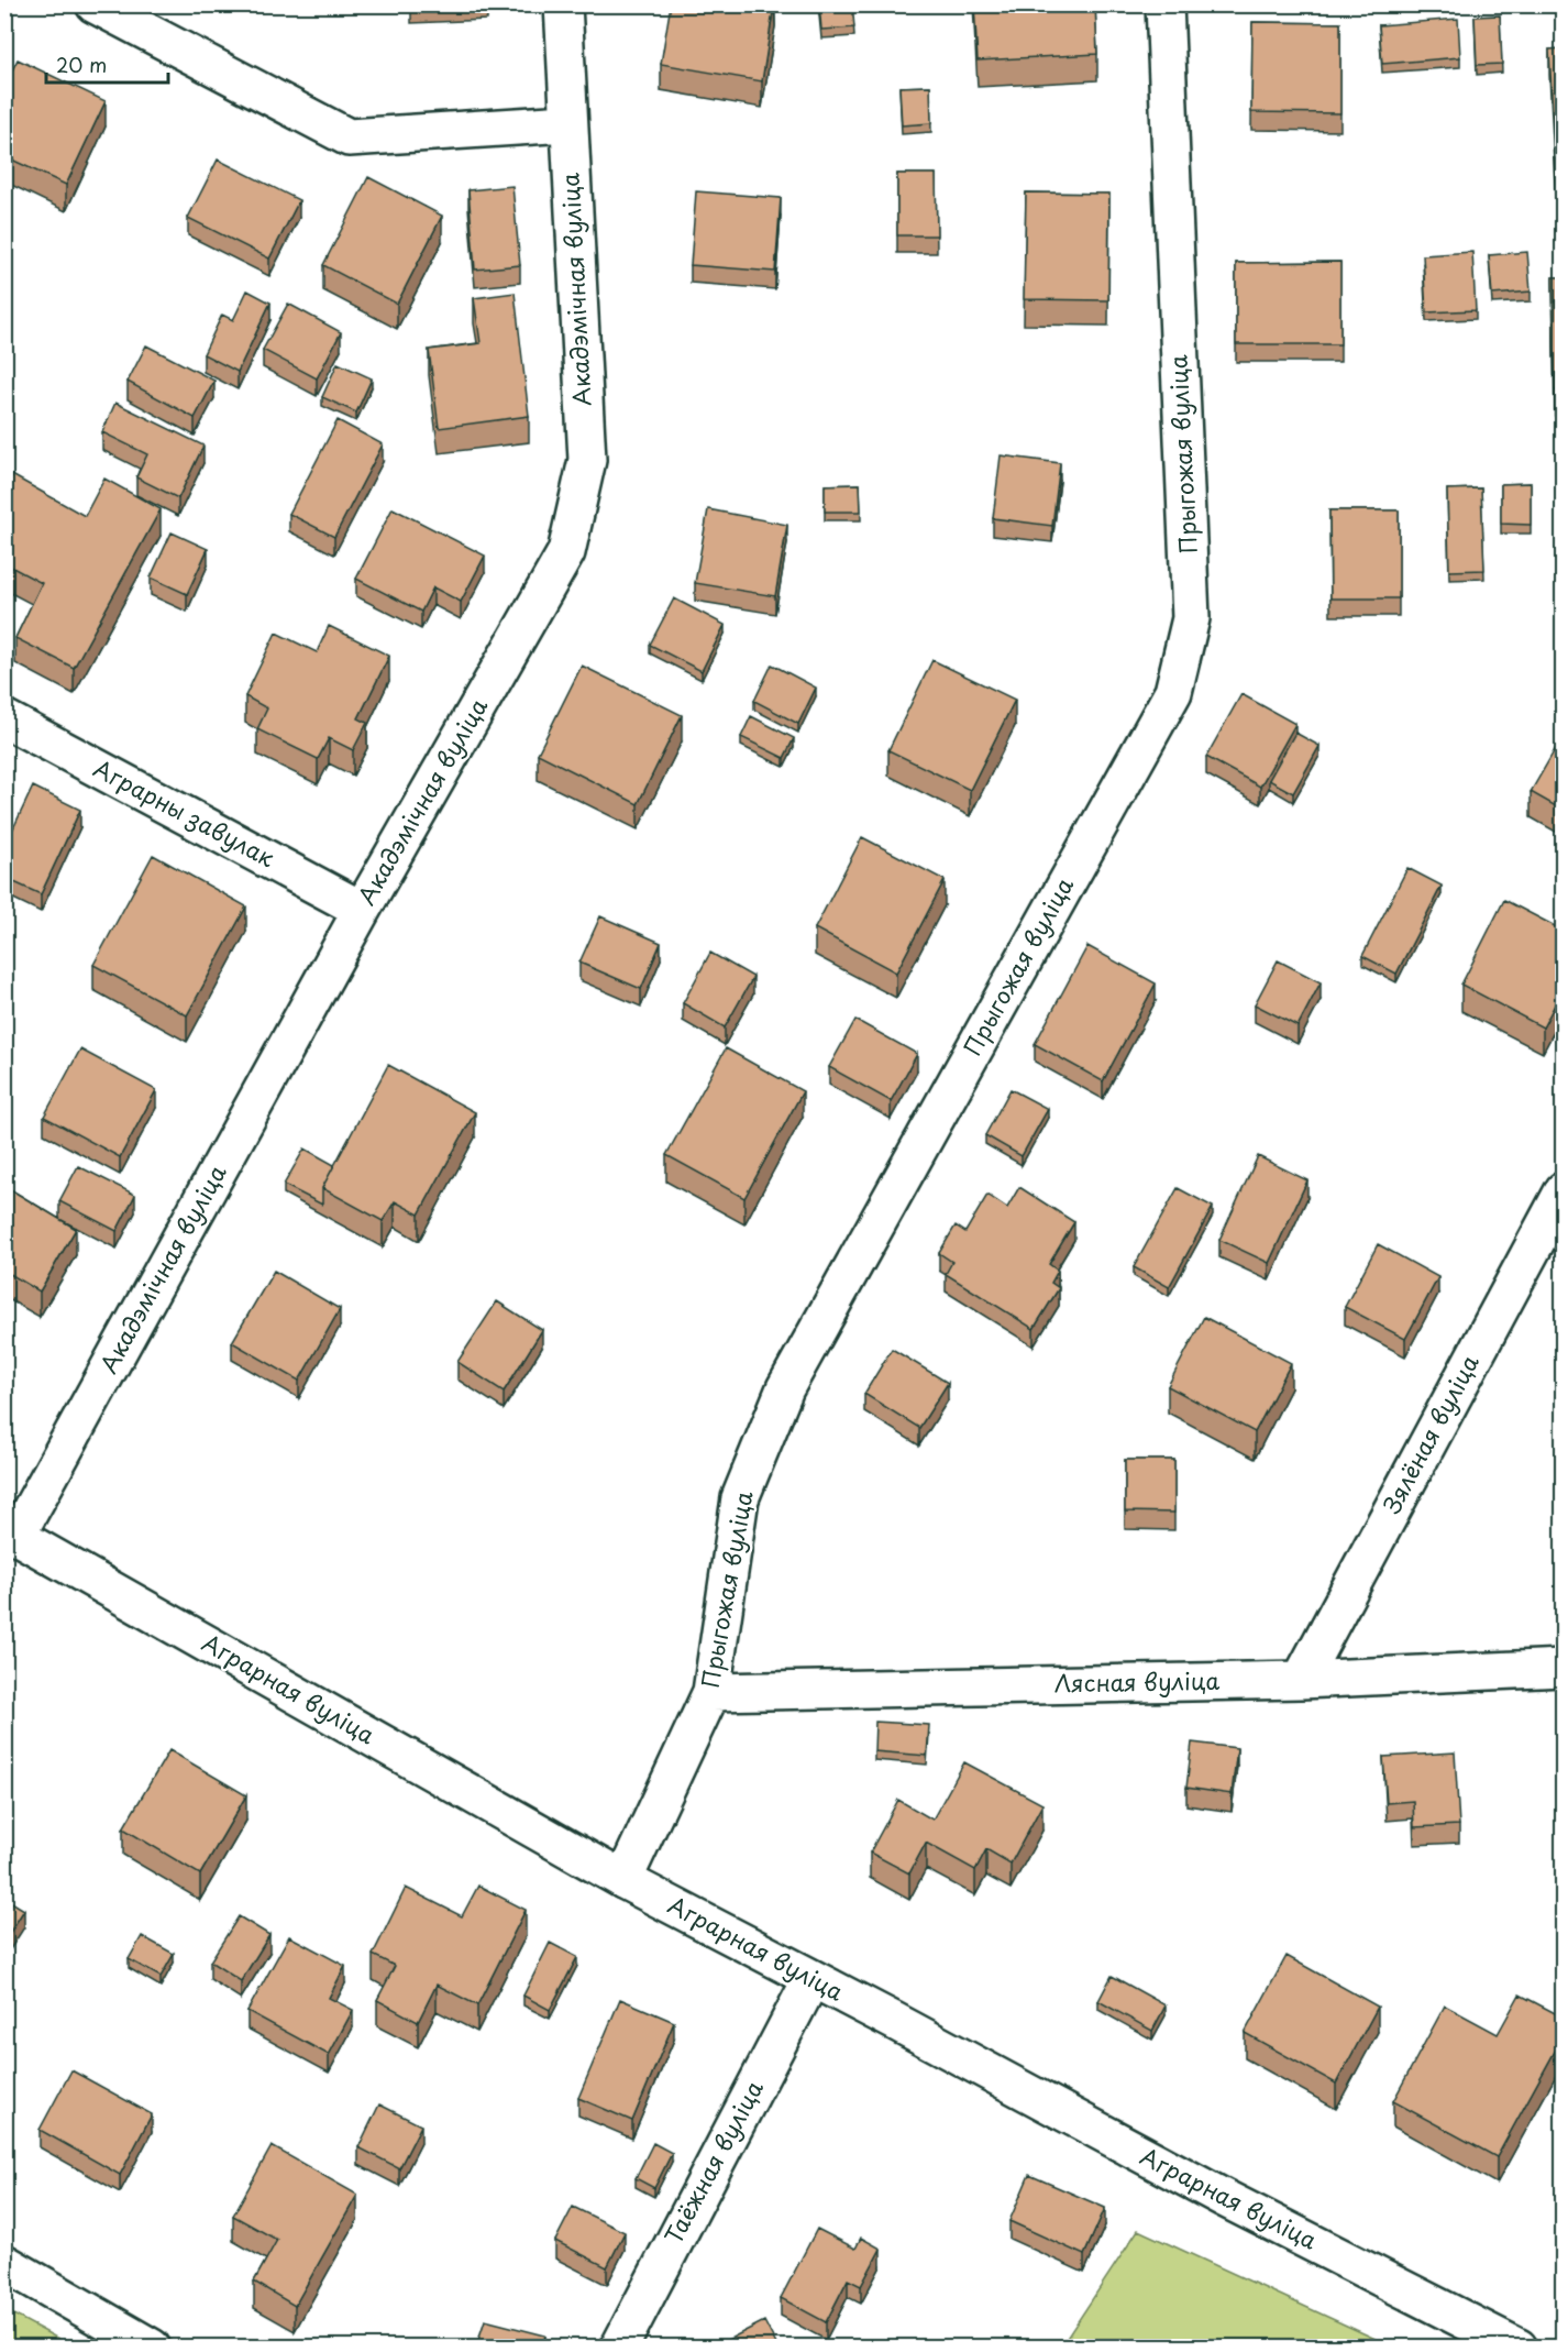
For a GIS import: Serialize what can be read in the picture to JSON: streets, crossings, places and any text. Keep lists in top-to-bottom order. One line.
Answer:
{"streets":{"street":["Акадэмічная вуліца","Прыгожая вуліца","Аграрны завулак","Зялёная вуліца","Лясная вуліца","Аграрная вуліца","Таёжная вуліца"]},"crossings":[["Акадэмічная вуліца","Аграрны завулак"],["Акадэмічная вуліца","Аграрная вуліца"],["Прыгожая вуліца","Лясная вуліца"],["Прыгожая вуліца","Аграрная вуліца"],["Зялёная вуліца","Лясная вуліца"],["Аграрная вуліца","Таёжная вуліца"]],"scale_bar":"20 m"}
